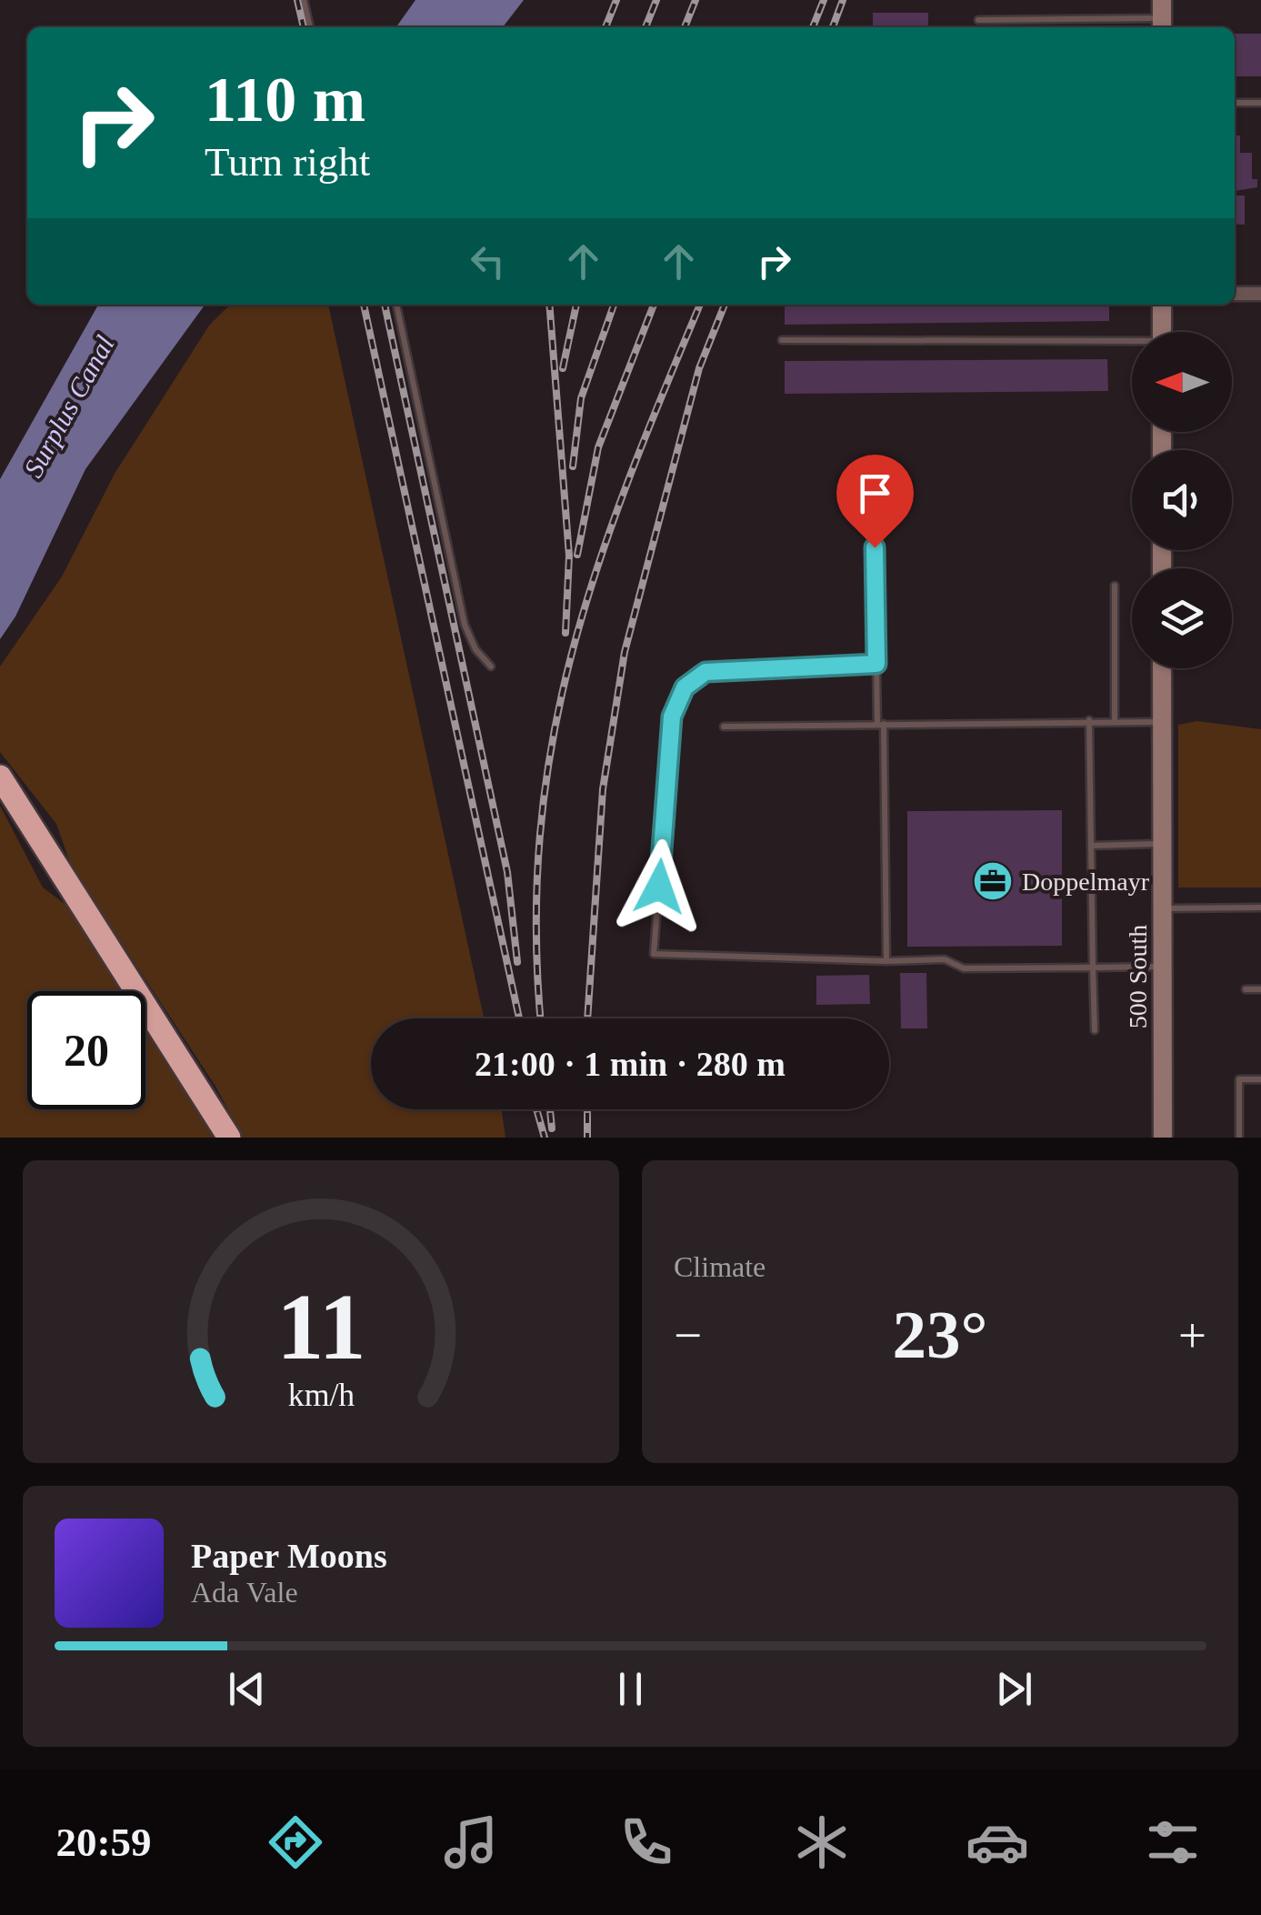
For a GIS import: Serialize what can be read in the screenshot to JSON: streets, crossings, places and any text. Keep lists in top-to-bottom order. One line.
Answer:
{"streets":{"street":["500 South"]},"water":["Surplus Canal"],"places":{"office":["Doppelmayr"]},"north":"left","page":{"turn":["110 m","Turn right"],"limit":"20","trip":"21:00 · 1 min · 280 m","tile":"Climate","heat":["−","23°","+"],"song":["Paper Moons","Ada Vale"],"tabs":"20:59","gauge":["11","km/h"]}}
